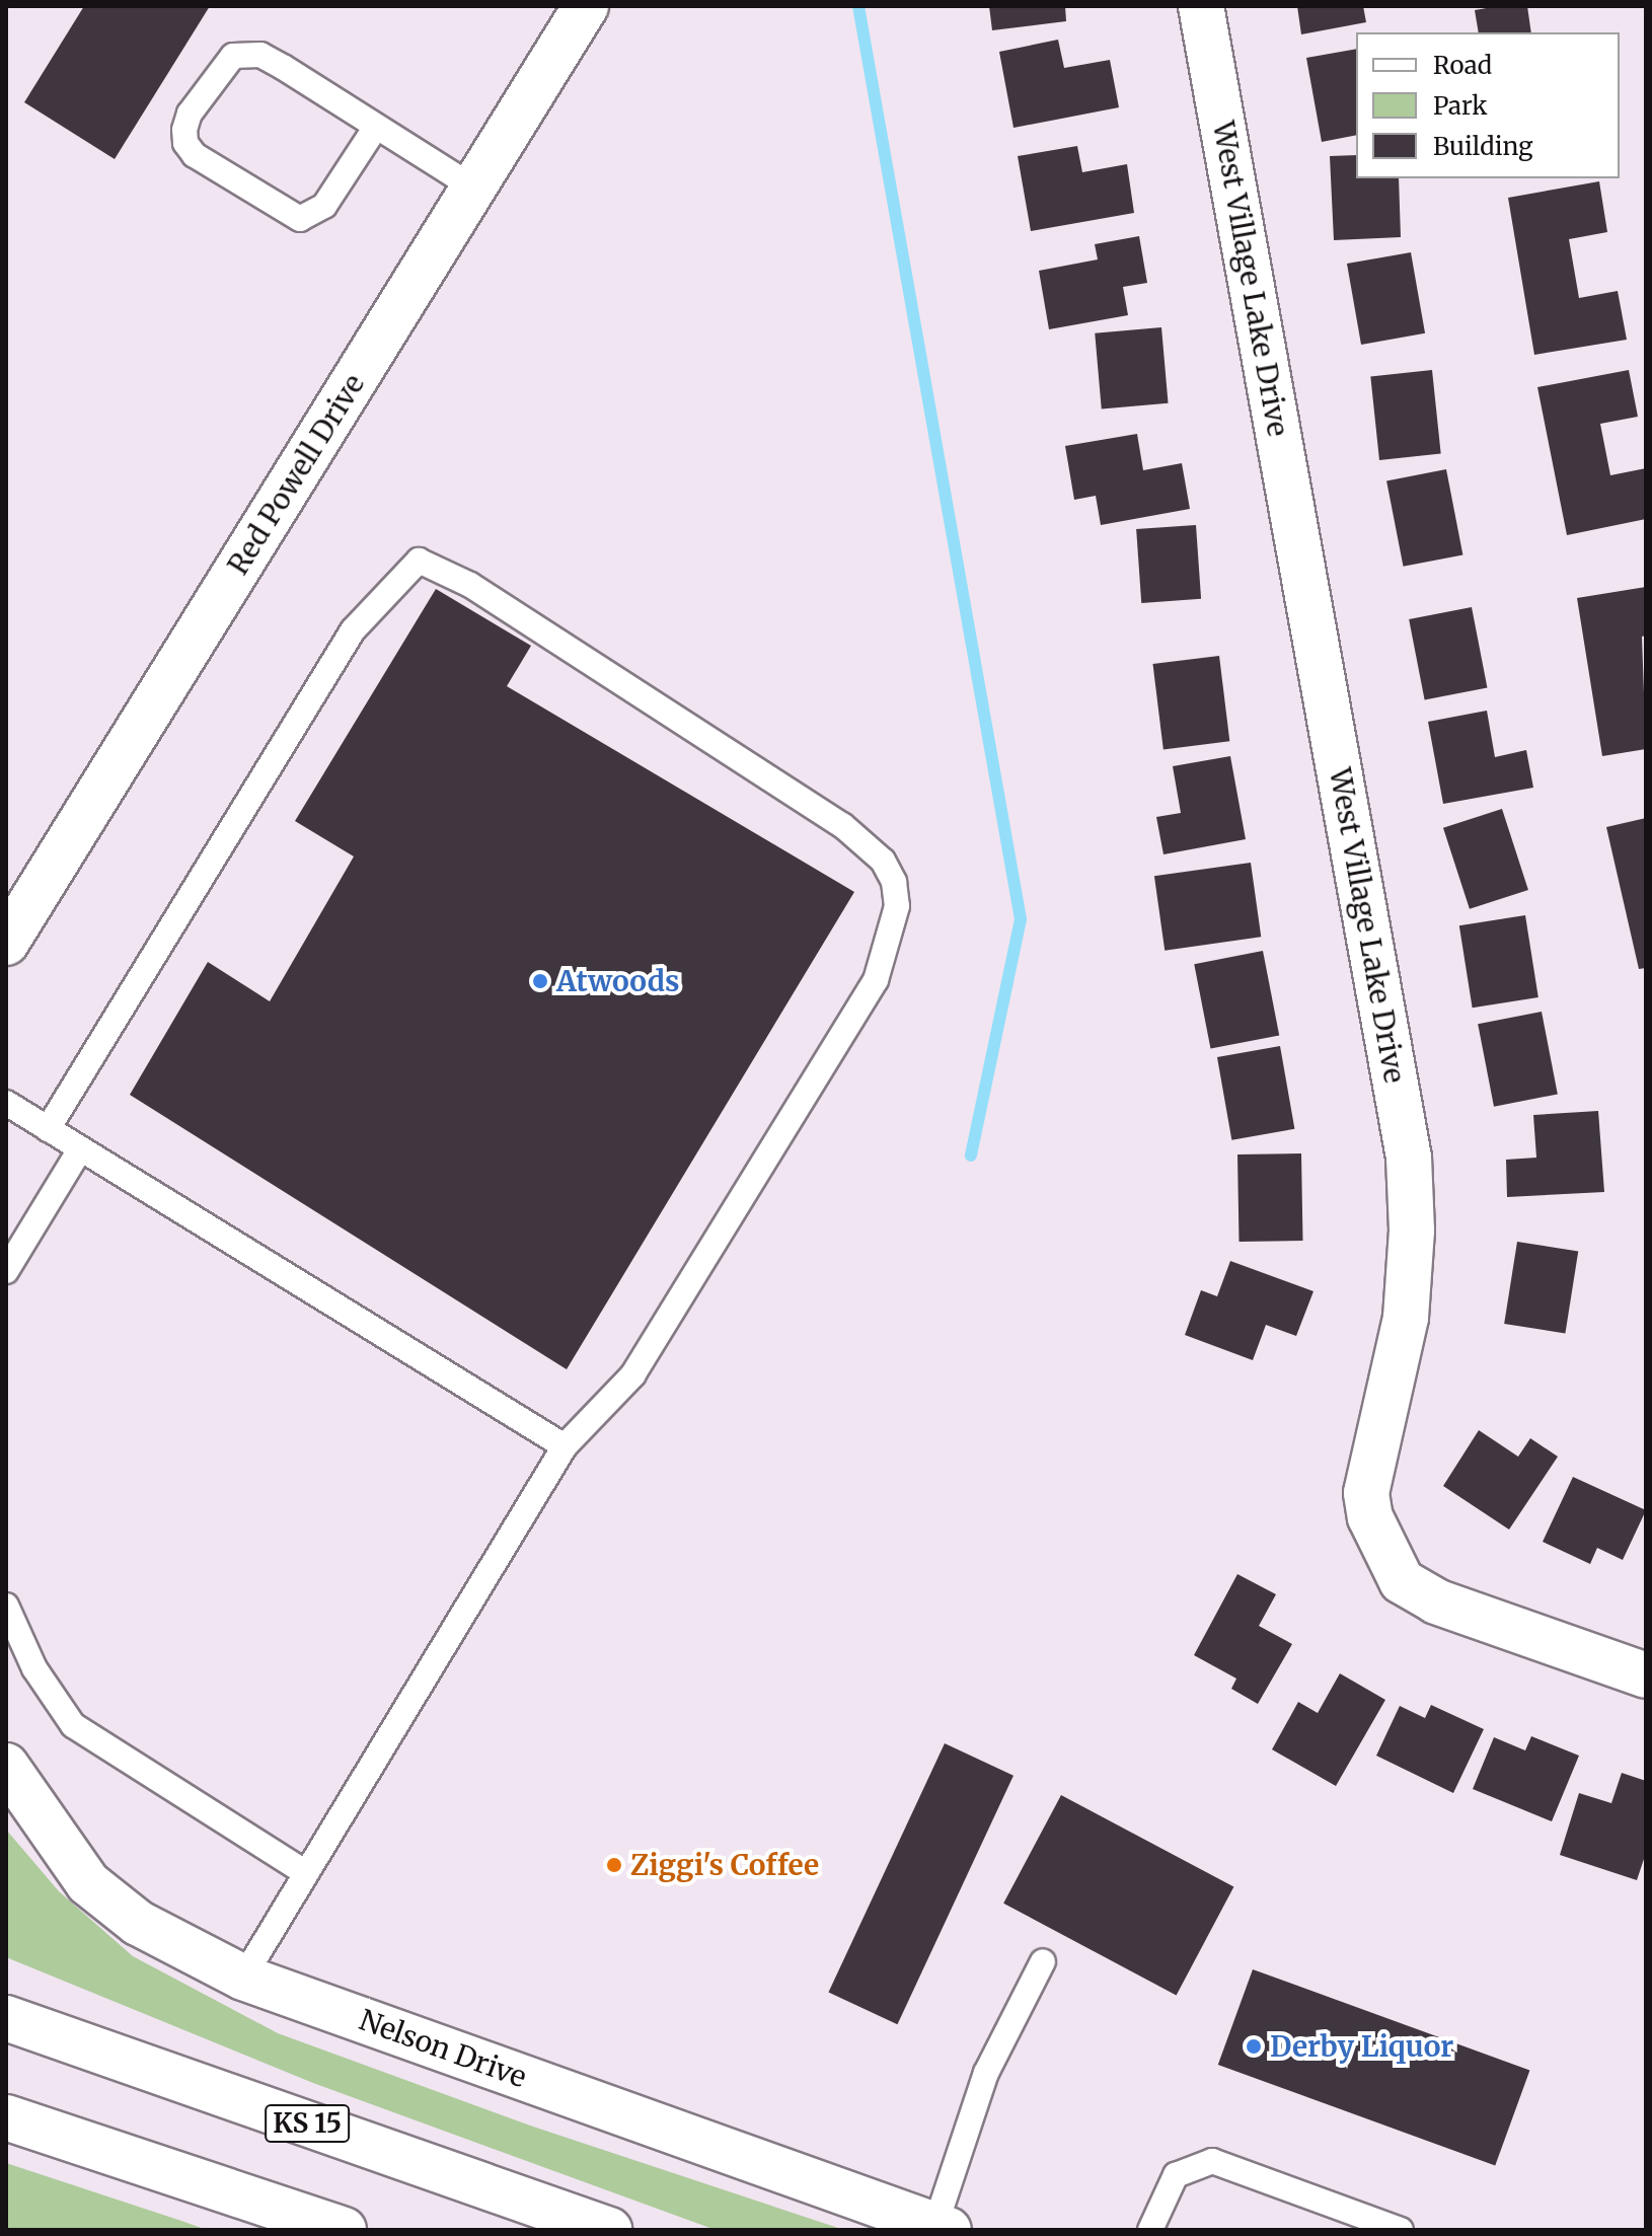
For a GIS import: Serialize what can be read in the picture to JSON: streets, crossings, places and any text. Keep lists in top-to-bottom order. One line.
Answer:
{"streets":{"street":["West Village Lake Drive","Red Powell Drive","Nelson Drive","KS 15"]},"places":["Atwoods","Ziggi's Coffee","Derby Liquor"],"legend":["Road","Park","Building"]}
